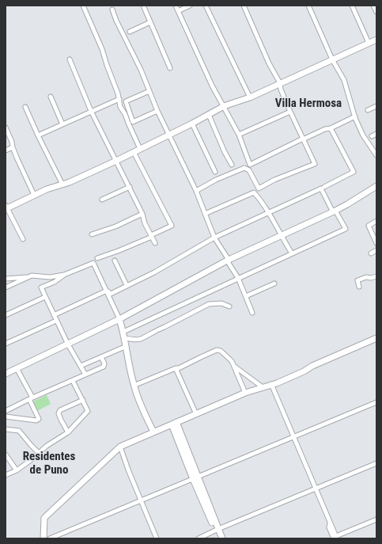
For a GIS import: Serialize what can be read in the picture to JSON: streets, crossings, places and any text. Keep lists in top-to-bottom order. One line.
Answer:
{"districts":["Villa Hermosa","Residentes de Puno"]}
